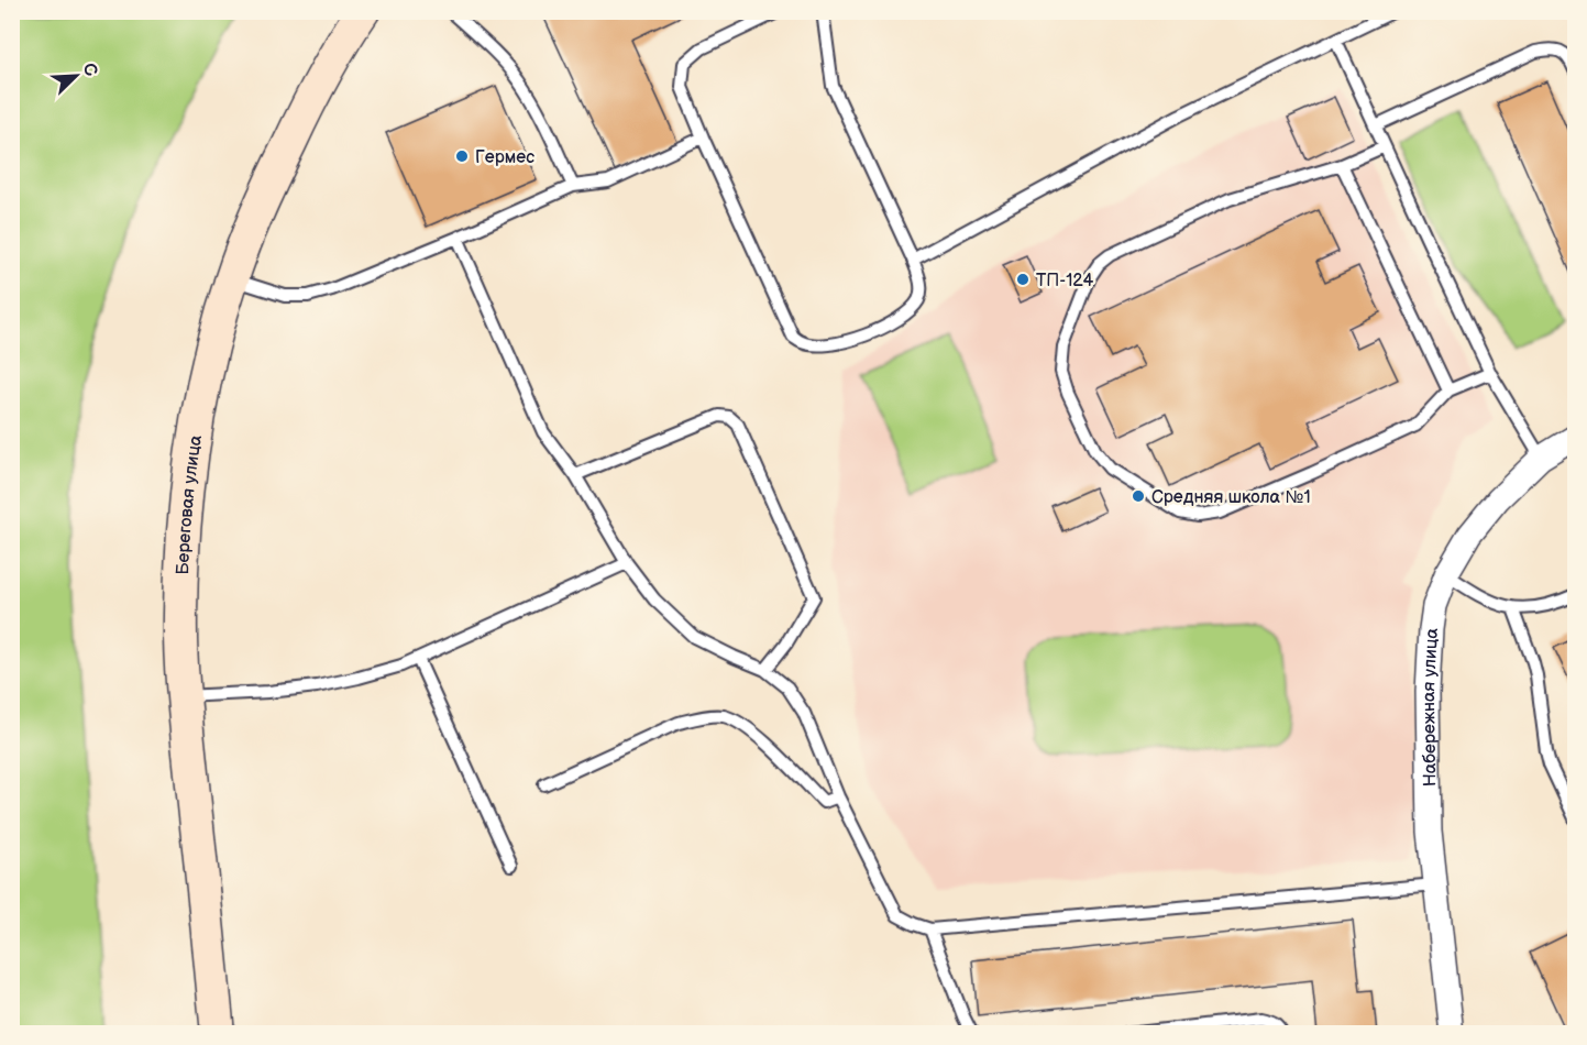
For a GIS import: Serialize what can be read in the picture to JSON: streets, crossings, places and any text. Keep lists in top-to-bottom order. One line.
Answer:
{"streets":{"main road":["Береговая улица"],"street":["Набережная улица"]},"places":["Гермес","ТП-124","Средняя школа №1"],"north":"top right"}
